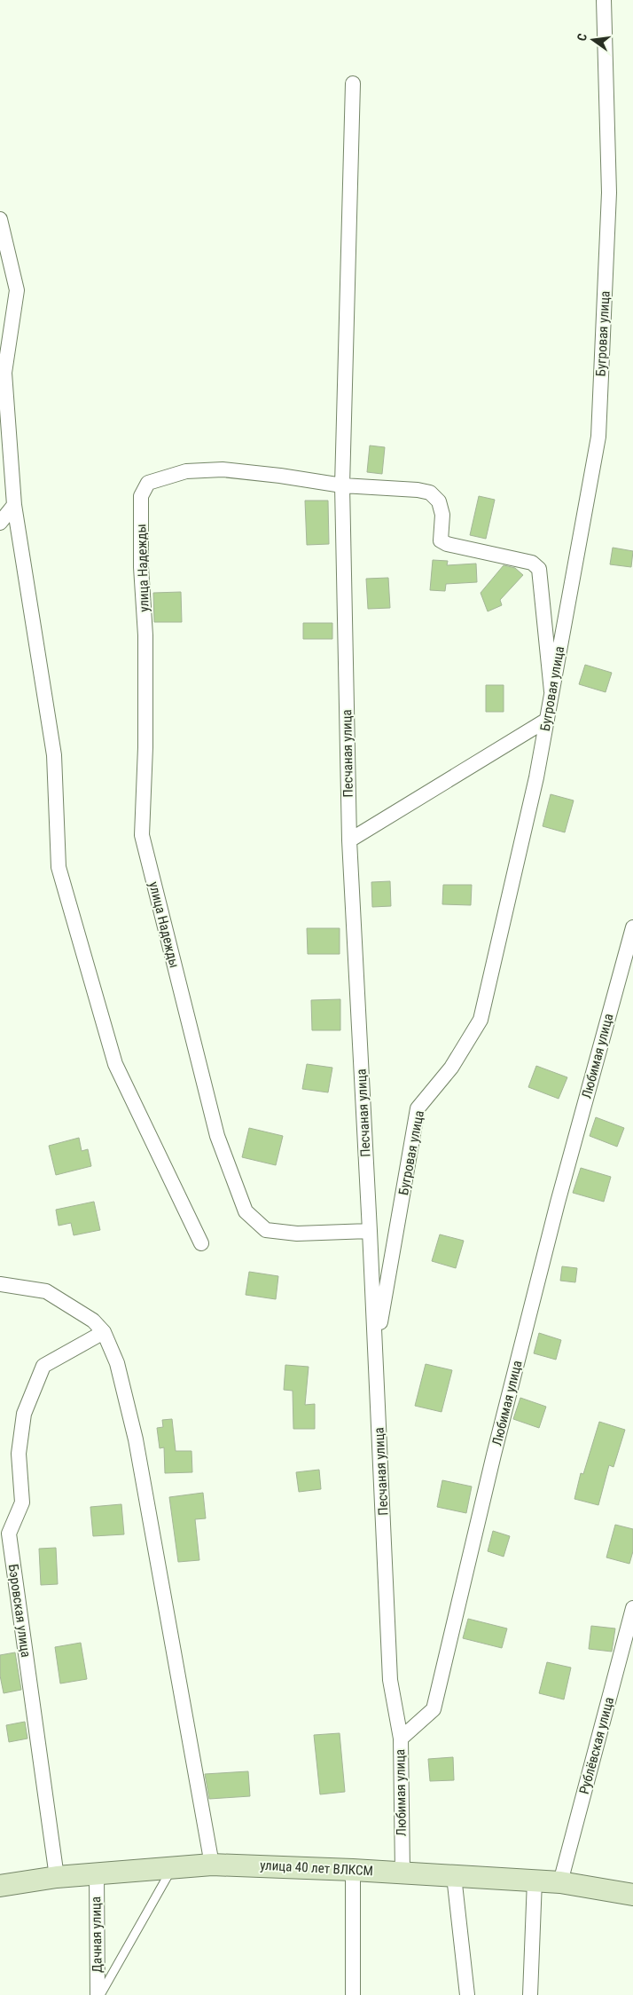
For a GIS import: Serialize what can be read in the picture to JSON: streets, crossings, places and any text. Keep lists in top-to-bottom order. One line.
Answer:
{"streets":{"street":["Бугровая улица","улица Надежды","Песчаная улица","Любимая улица","Бэровская улица","Рублёвская улица","улица 40 лет ВЛКСМ","Дачная улица"]},"crossings":[["Бугровая улица","Песчаная улица"],["улица Надежды","Песчаная улица"],["Песчаная улица","Любимая улица"],["Любимая улица","улица 40 лет ВЛКСМ"],["Бэровская улица","улица 40 лет ВЛКСМ"],["Рублёвская улица","улица 40 лет ВЛКСМ"],["улица 40 лет ВЛКСМ","Дачная улица"]],"north":"left"}
